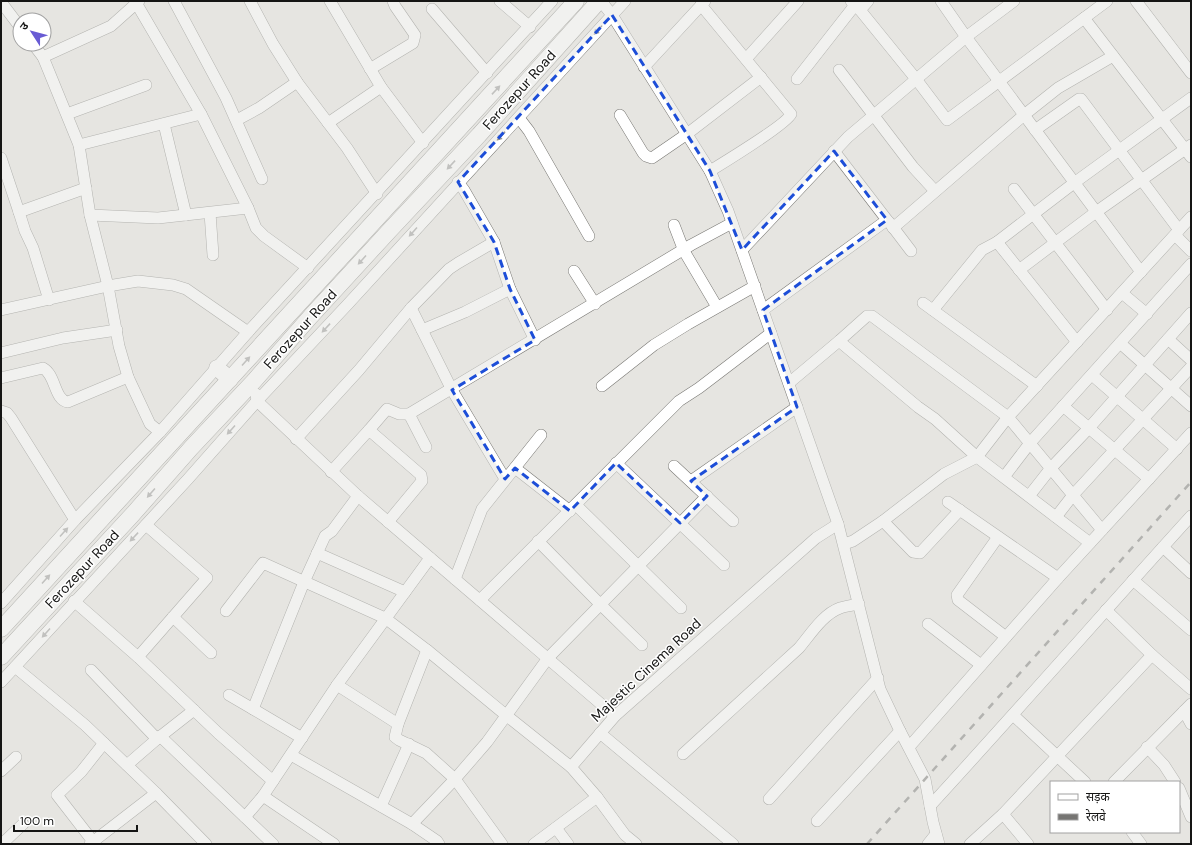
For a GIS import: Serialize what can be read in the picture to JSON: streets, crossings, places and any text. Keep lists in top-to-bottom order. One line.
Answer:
{"streets":{"highway":["Ferozepur Road"],"street":["Majestic Cinema Road"]},"legend":["सड़क","रेलवे"],"scale_bar":"100 m","north":"top left"}
